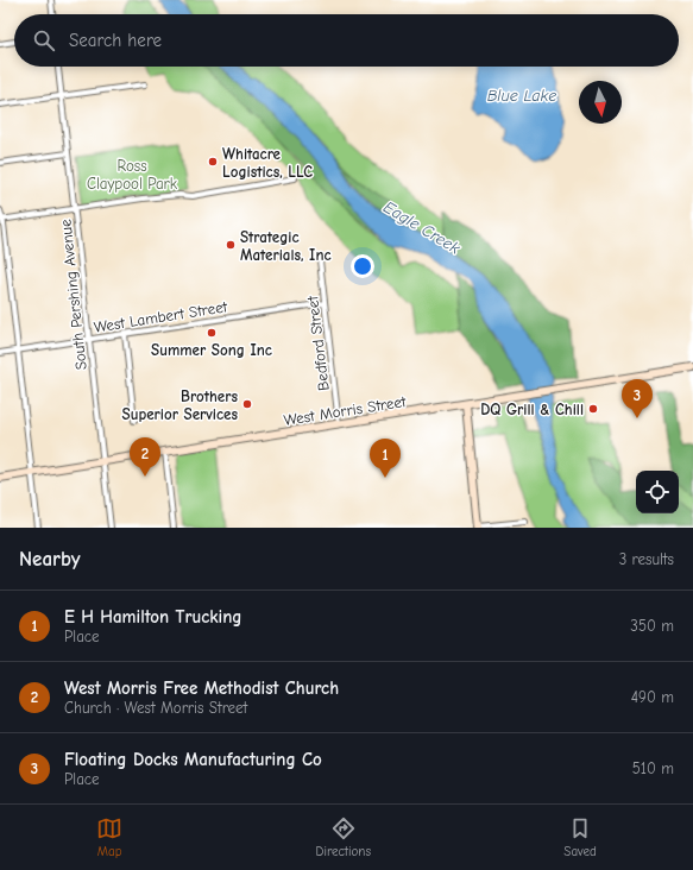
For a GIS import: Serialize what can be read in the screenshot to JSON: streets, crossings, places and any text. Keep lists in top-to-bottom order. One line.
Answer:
{"streets":{"main road":["West Morris Street"],"street":["South Pershing Avenue","West Lambert Street","Bedford Street"]},"crossings":[["South Pershing Avenue","West Lambert Street"],["South Pershing Avenue","West Morris Street"],["West Lambert Street","Bedford Street"],["Bedford Street","West Morris Street"]],"water":["Blue Lake","Eagle Creek"],"parks":["Ross Claypool Park"],"places":["Whitacre Logistics, LLC","Strategic Materials, Inc","Summer Song Inc","Brothers Superior Services","DQ Grill & Chill"],"north":"bottom","page":{"search":"Search here","pins":["3","2","1"],"heading":["Nearby","3 results"],"list":[{"mark":"1","name":"E H Hamilton Trucking","note":"Place","value":"350 m"},{"mark":"2","name":"West Morris Free Methodist Church","note":"Church · West Morris Street","value":"490 m"},{"mark":"3","name":"Floating Docks Manufacturing Co","note":"Place","value":"510 m"}],"nav":["Map","Directions","Saved"]}}
